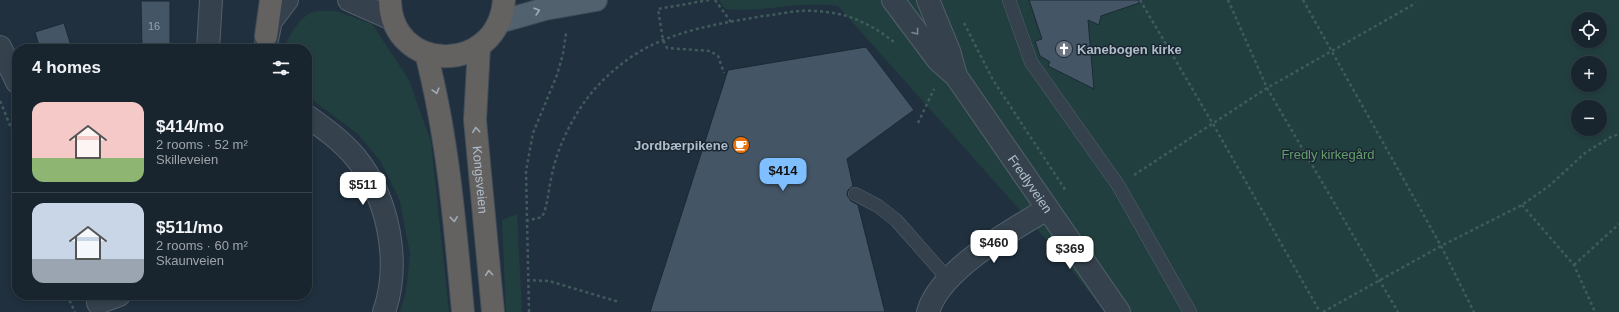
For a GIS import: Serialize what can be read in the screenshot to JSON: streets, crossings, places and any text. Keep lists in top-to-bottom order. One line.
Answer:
{"streets":{"highway":["Kongsveien"],"street":["Fredlyveien"]},"parks":["Fredly kirkegård"],"places":{"church":["Kanebogen kirke"],"cafe":["Jordbærpikene"]},"house_numbers":["16"],"page":{"map_buttons":["+","−"],"heading":"4 homes","list":[{"name":"$414/mo","note":"2 rooms · 52 m² · Skilleveien"},{"name":"$511/mo","note":"2 rooms · 60 m² · Skaunveien"}],"price":["$414","$511","$460","$369"]}}
